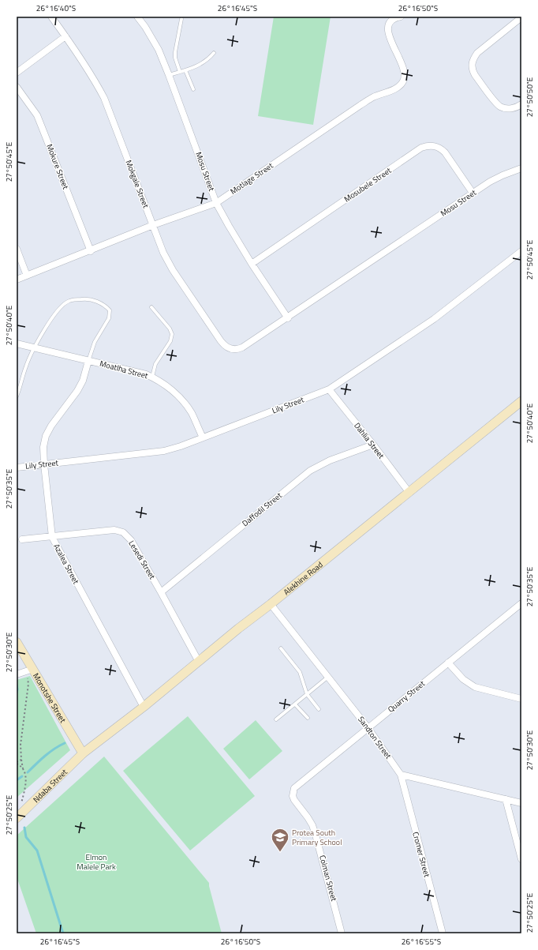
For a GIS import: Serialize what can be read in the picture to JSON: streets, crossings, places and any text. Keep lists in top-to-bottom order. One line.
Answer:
{"streets":{"street":["Mokure Street","Mosu Street","Motlage Street","Mokgale Street","Mosubele Street","Moatlha Street","Lily Street","Dahlia Street","Daffodil Street","Lesedi Street","Azalea Street","Alekhine Road","Quarry Street","Monotshe Street","Sandton Street","Ndaba Street","Cromer Street","Colman Street"]},"crossings":[["Mokure Street","Motlage Street"],["Mosu Street","Motlage Street"],["Mosu Street","Mokgale Street"],["Mosu Street","Mosubele Street"],["Motlage Street","Mokgale Street"],["Moatlha Street","Lily Street"],["Moatlha Street","Azalea Street"],["Lily Street","Dahlia Street"],["Lily Street","Azalea Street"],["Dahlia Street","Daffodil Street"],["Dahlia Street","Alekhine Road"],["Daffodil Street","Lesedi Street"],["Lesedi Street","Azalea Street"],["Lesedi Street","Alekhine Road"],["Azalea Street","Alekhine Road"],["Alekhine Road","Monotshe Street"],["Alekhine Road","Sandton Street"],["Alekhine Road","Ndaba Street"],["Quarry Street","Sandton Street"],["Quarry Street","Colman Street"],["Monotshe Street","Ndaba Street"],["Sandton Street","Cromer Street"]],"parks":["Elmon Malele Park"],"places":{"school or university":["Protea South Primary School"]},"coordinates":["26°16'40\"S","26°16'45\"S","26°16'50\"S","27°50'50\"E","27°50'45\"E","27°50'40\"E","27°50'35\"E","27°50'30\"E","27°50'25\"E","26°16'55\"S"]}
